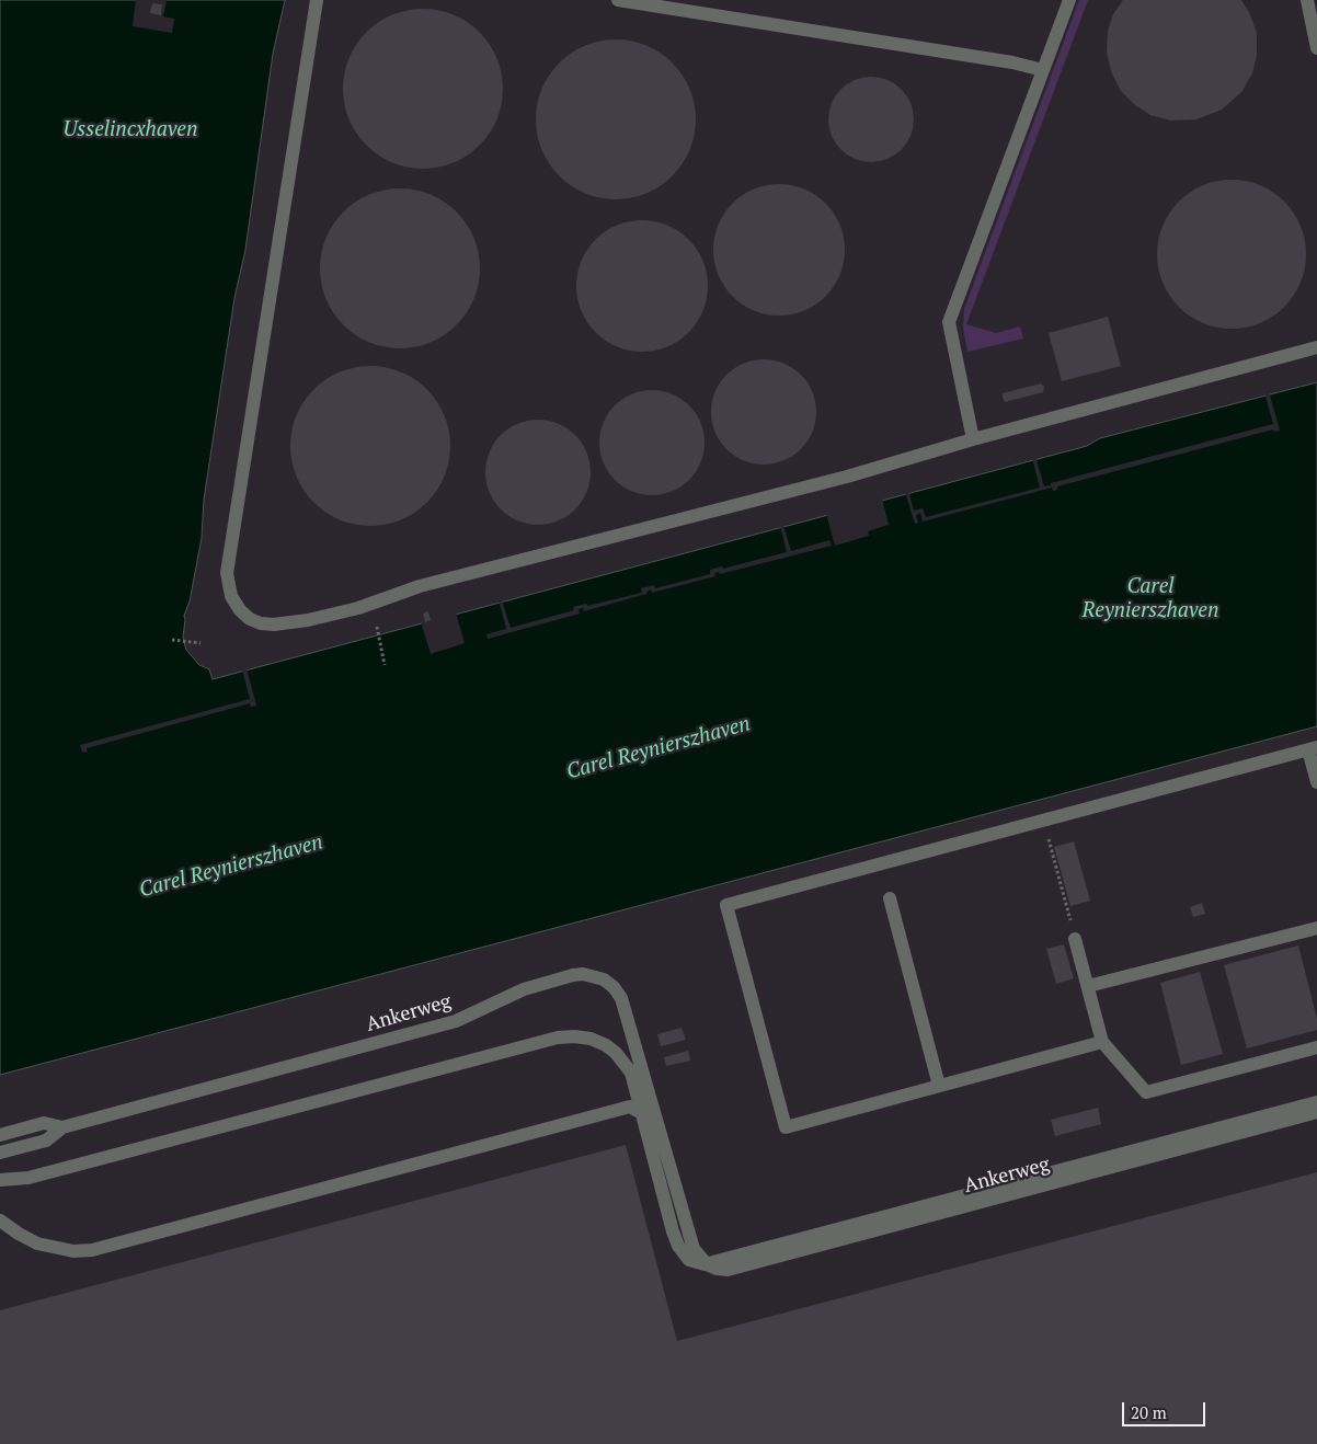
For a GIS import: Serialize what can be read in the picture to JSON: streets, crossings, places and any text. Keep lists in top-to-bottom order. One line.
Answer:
{"streets":{"lane":["Ankerweg"]},"water":["Usselincxhaven","Carel Reynierszhaven"],"scale_bar":"20 m"}
